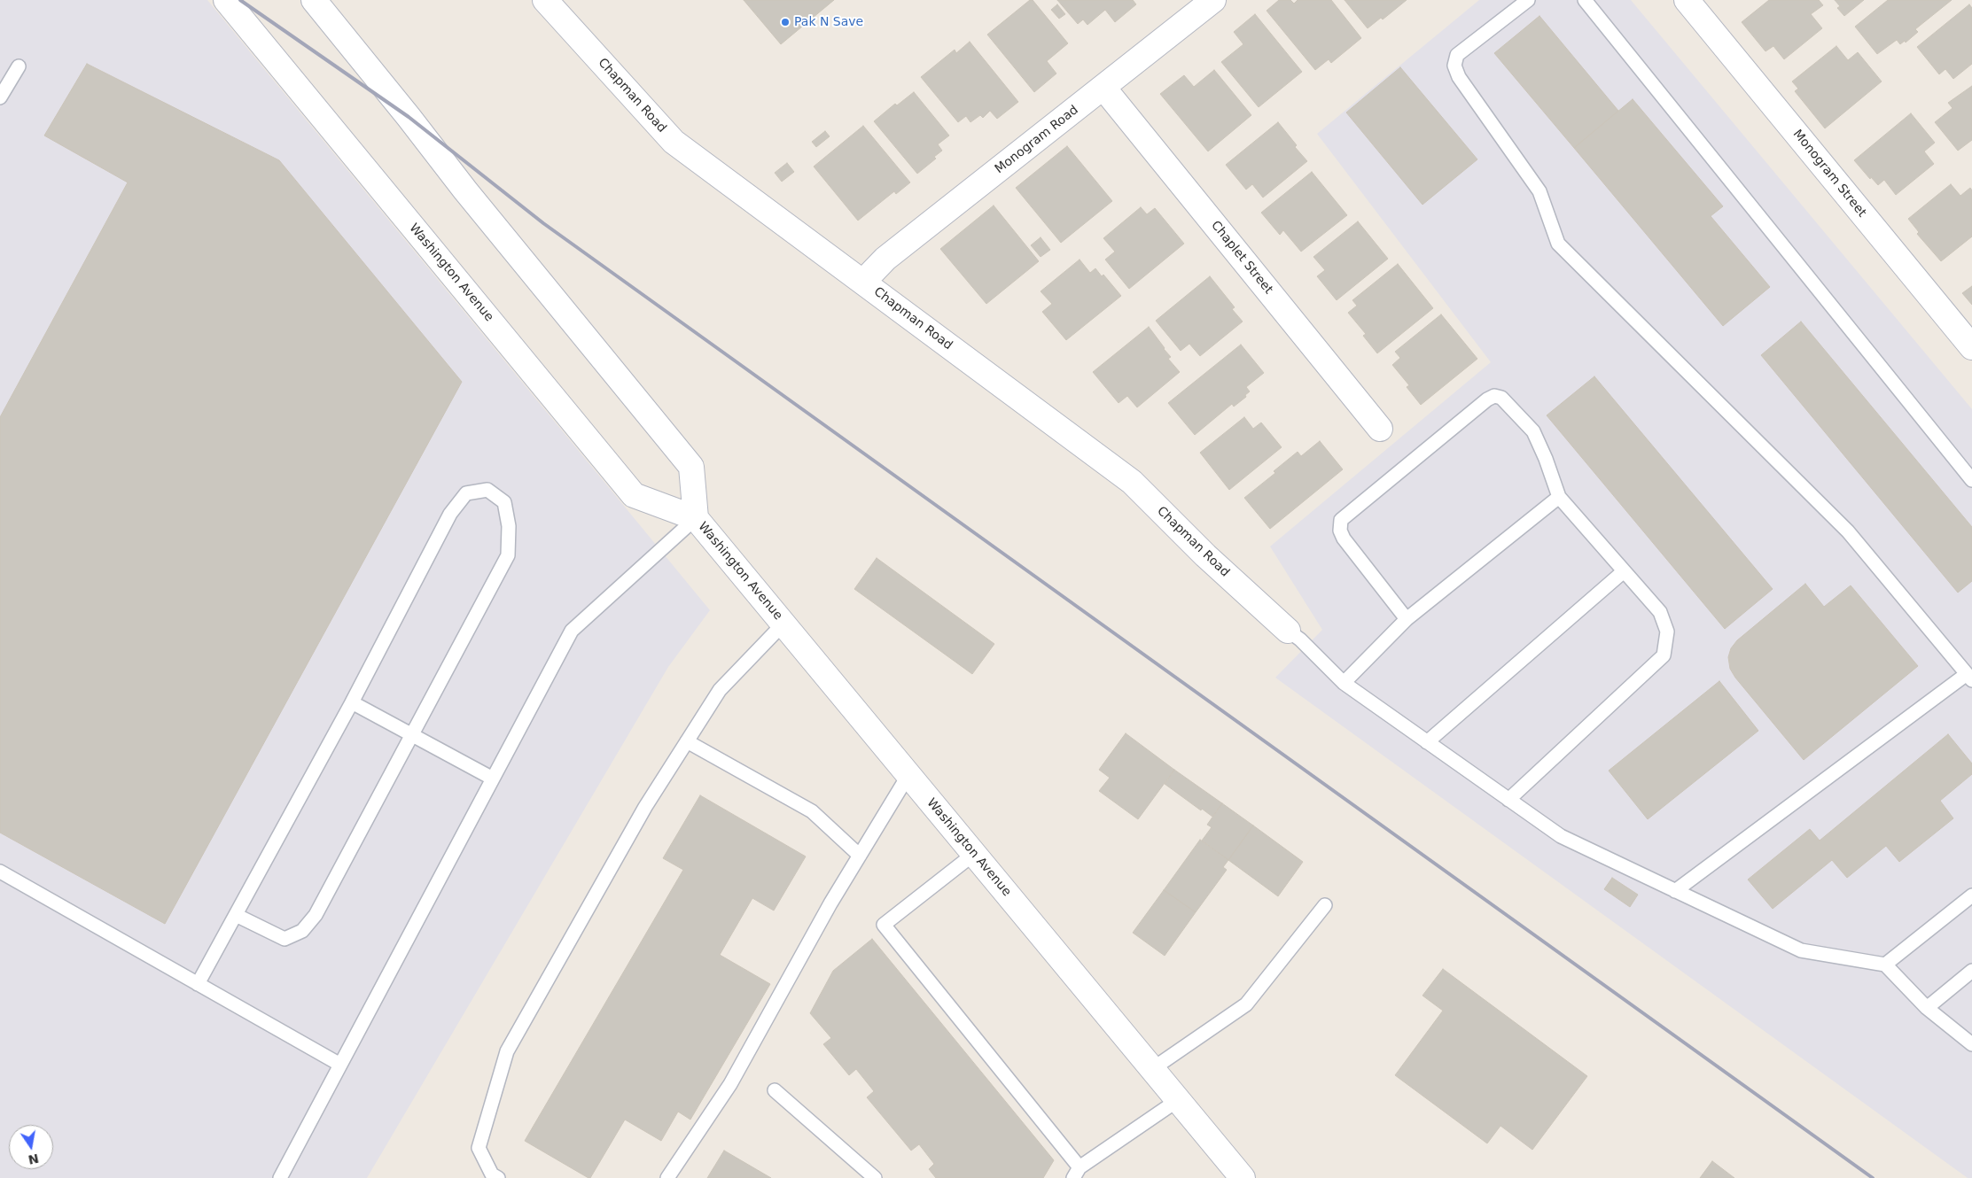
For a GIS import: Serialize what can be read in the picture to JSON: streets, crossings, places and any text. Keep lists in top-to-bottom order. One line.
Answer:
{"streets":{"street":["Chapman Road","Monogram Road","Monogram Street","Chaplet Street","Washington Avenue"]},"crossings":[["Chapman Road","Monogram Road"],["Monogram Road","Chaplet Street"]],"places":["Pak N Save"],"north":"bottom"}
